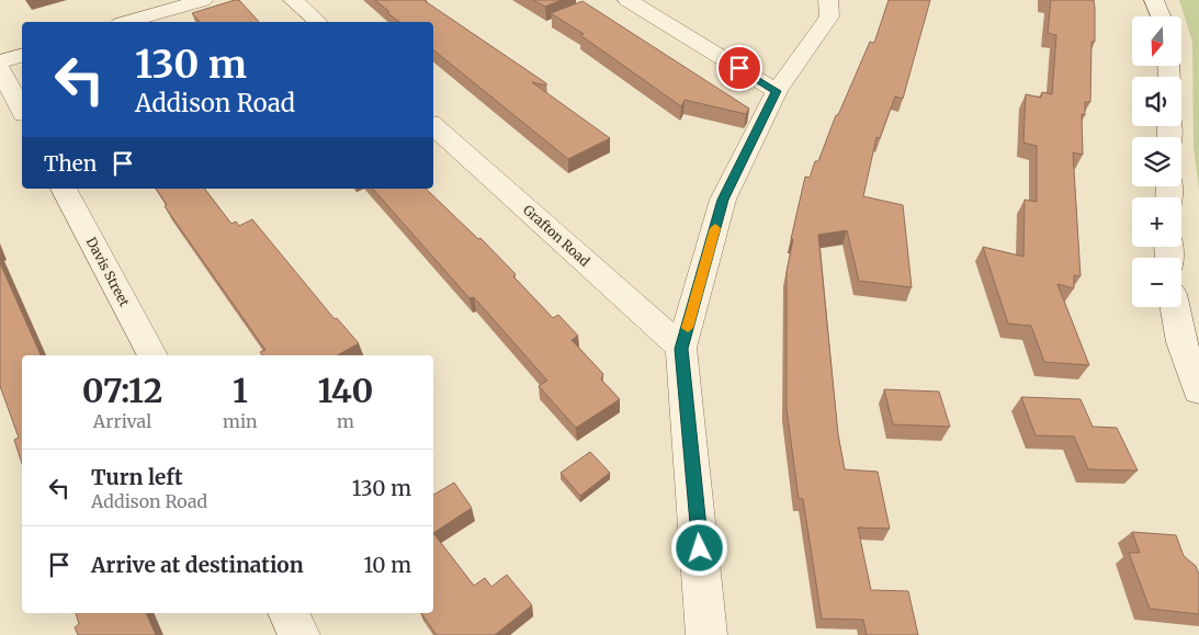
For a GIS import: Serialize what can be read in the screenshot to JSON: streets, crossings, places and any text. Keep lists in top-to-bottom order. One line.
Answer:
{"streets":{"street":["Grafton Road","Davis Street"]},"north":"bottom","page":{"map_buttons":["+","−"],"turn":["130 m","Addison Road"],"then":"Then","eta":["07:12","Arrival","1","min","140","m"],"list":[{"name":"Turn left","note":"Addison Road","value":"130 m"},{"name":"Arrive at destination","value":"10 m"}]}}
